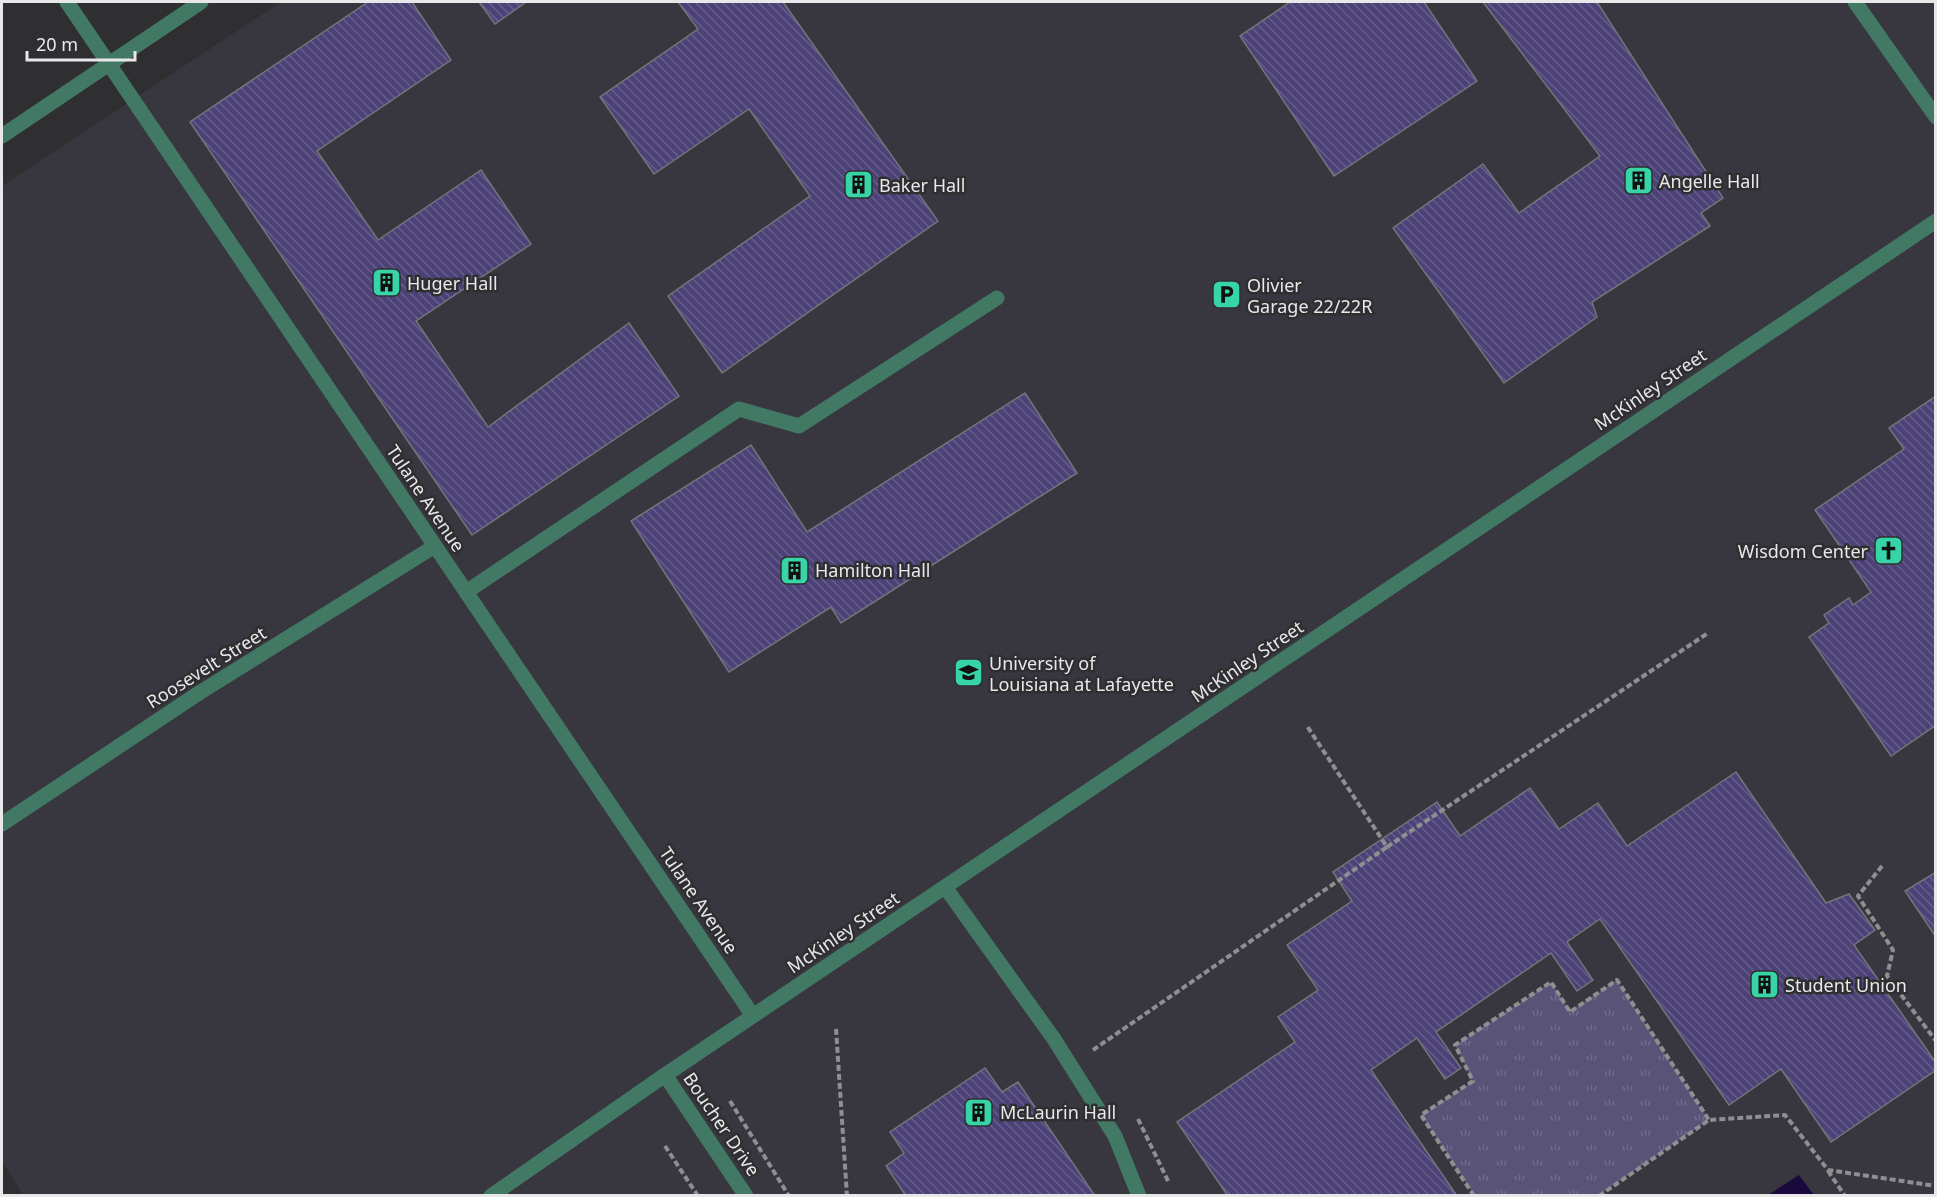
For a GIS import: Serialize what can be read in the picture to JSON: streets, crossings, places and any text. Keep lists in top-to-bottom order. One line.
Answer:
{"streets":{"street":["McKinley Street","Tulane Avenue","Roosevelt Street","Boucher Drive"]},"crossings":[["McKinley Street","Tulane Avenue"],["McKinley Street","Boucher Drive"],["Tulane Avenue","Roosevelt Street"]],"places":{"building":["Angelle Hall","Baker Hall","Huger Hall","Hamilton Hall","Student Union","McLaurin Hall"],"parking":["Olivier Garage 22/22R"],"church":["Wisdom Center"],"school or university":["University of Louisiana at Lafayette"]},"scale_bar":"20 m"}
